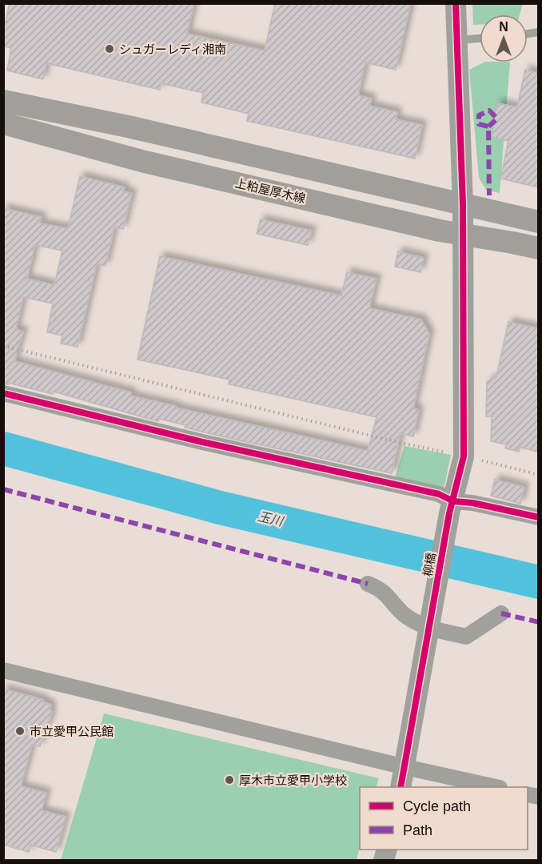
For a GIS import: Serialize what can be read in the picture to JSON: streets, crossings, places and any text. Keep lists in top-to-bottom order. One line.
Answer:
{"streets":{"main road":["上粕屋厚木線"],"street":["柳橋"]},"crossings":[["上粕屋厚木線","柳橋"]],"water":["玉川"],"places":["シュガーレディ湘南","市立愛甲公民館","厚木市立愛甲小学校"],"legend":["Cycle path","Path"],"north":"top"}
